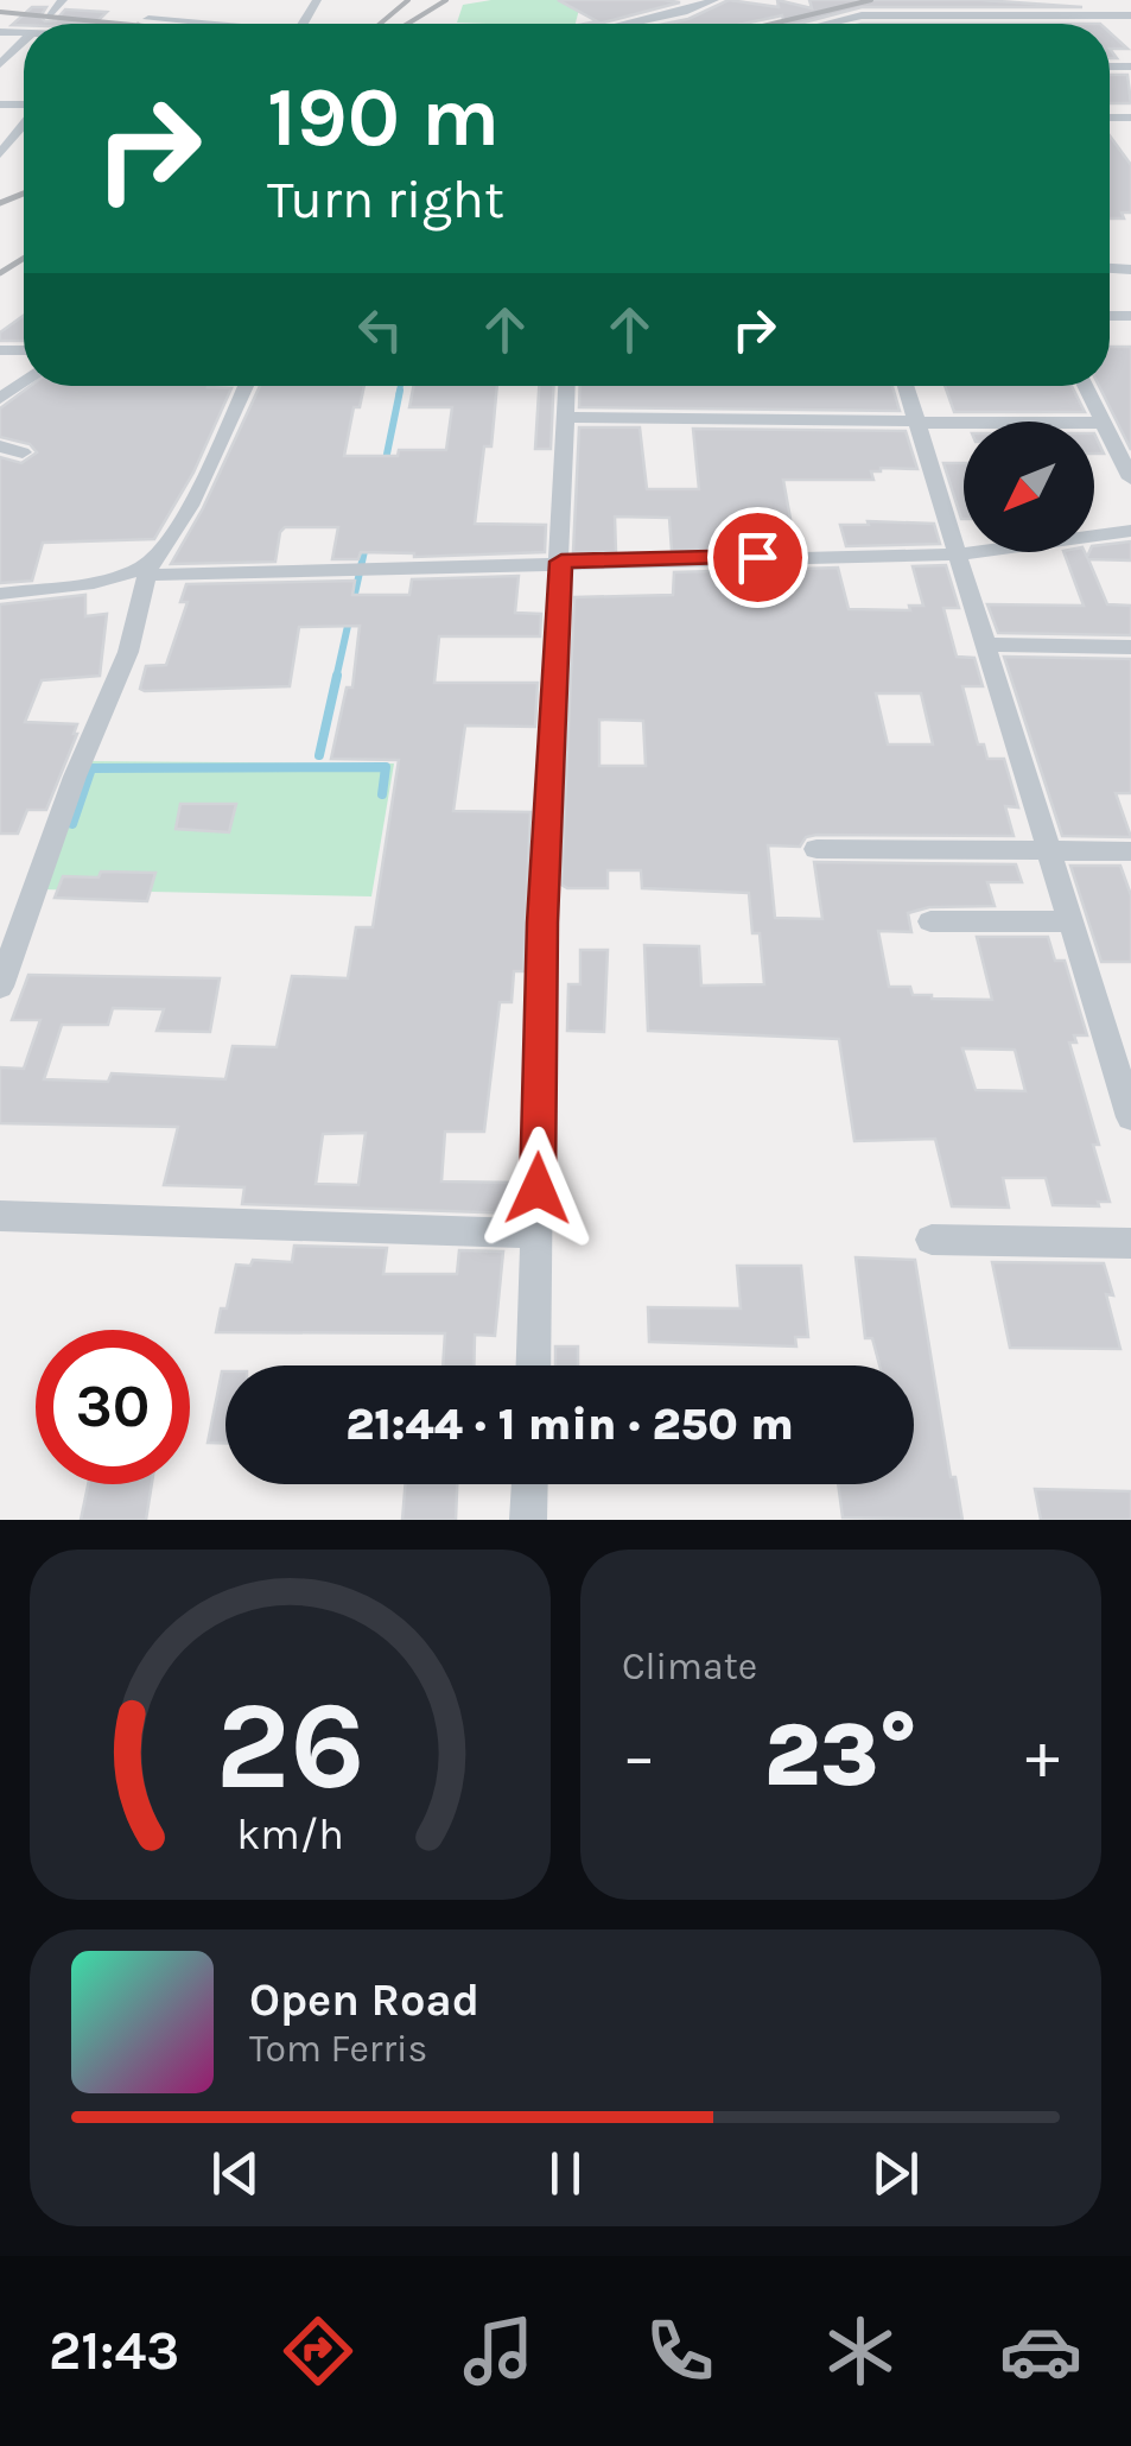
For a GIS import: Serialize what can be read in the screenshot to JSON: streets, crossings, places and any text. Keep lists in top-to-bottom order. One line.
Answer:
{"north":"bottom left","page":{"turn":["190 m","Turn right"],"limit":"30","trip":"21:44 · 1 min · 250 m","tile":"Climate","heat":["−","23°","+"],"song":["Open Road","Tom Ferris"],"tabs":"21:43","gauge":["26","km/h"]}}
